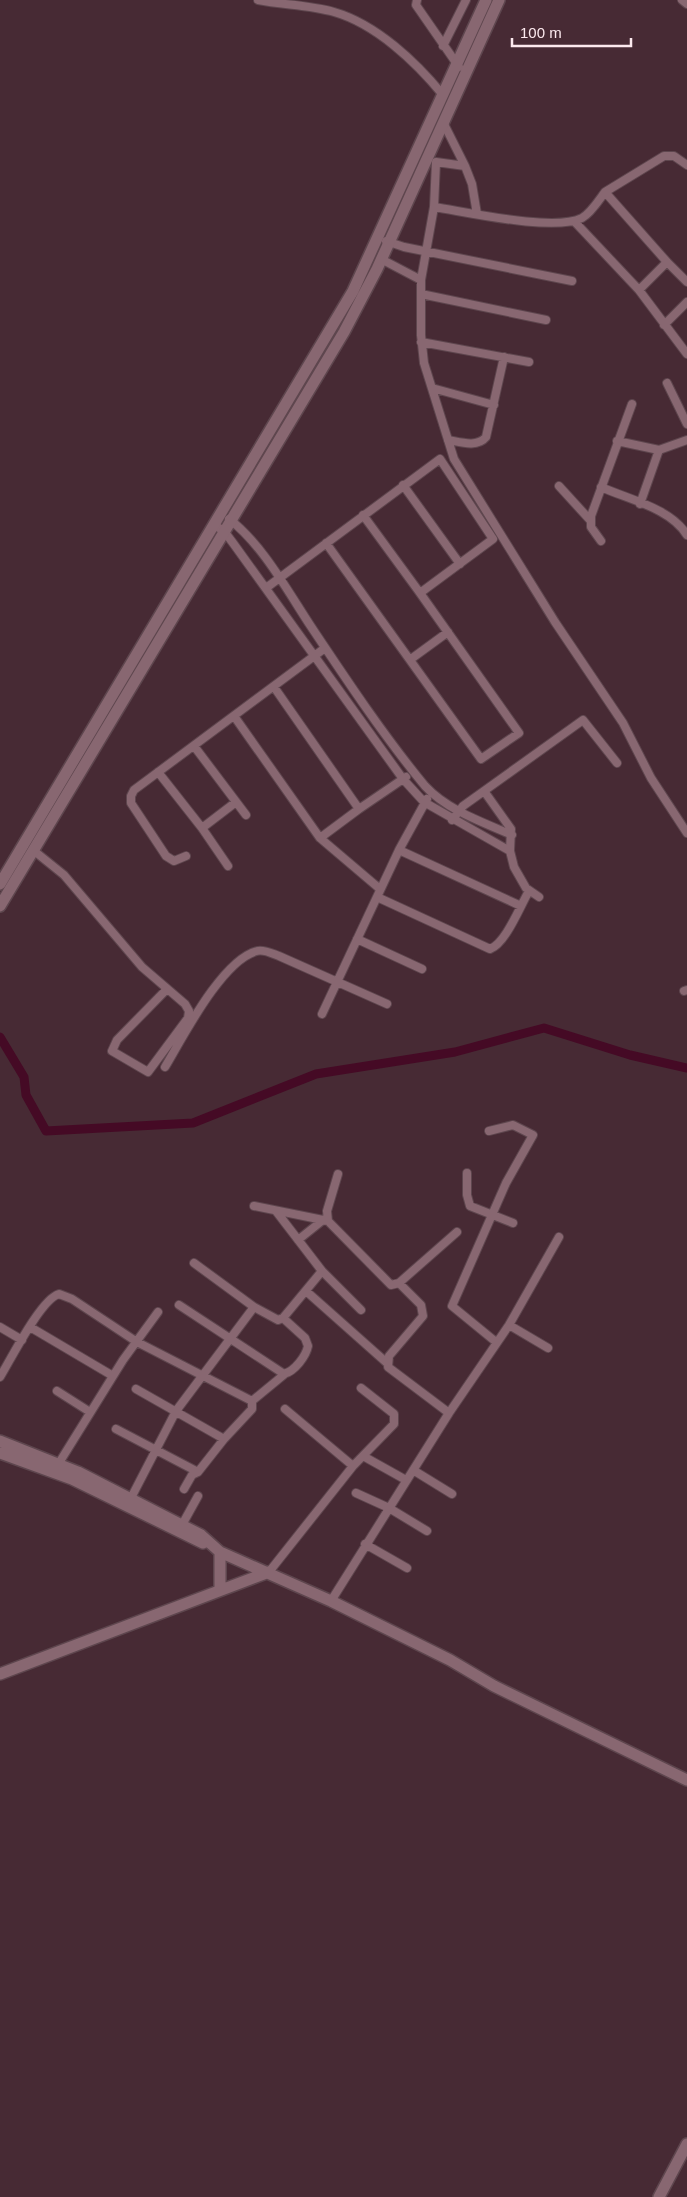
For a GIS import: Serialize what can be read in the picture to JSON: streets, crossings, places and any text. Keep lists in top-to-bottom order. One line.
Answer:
{"scale_bar":"100 m"}
